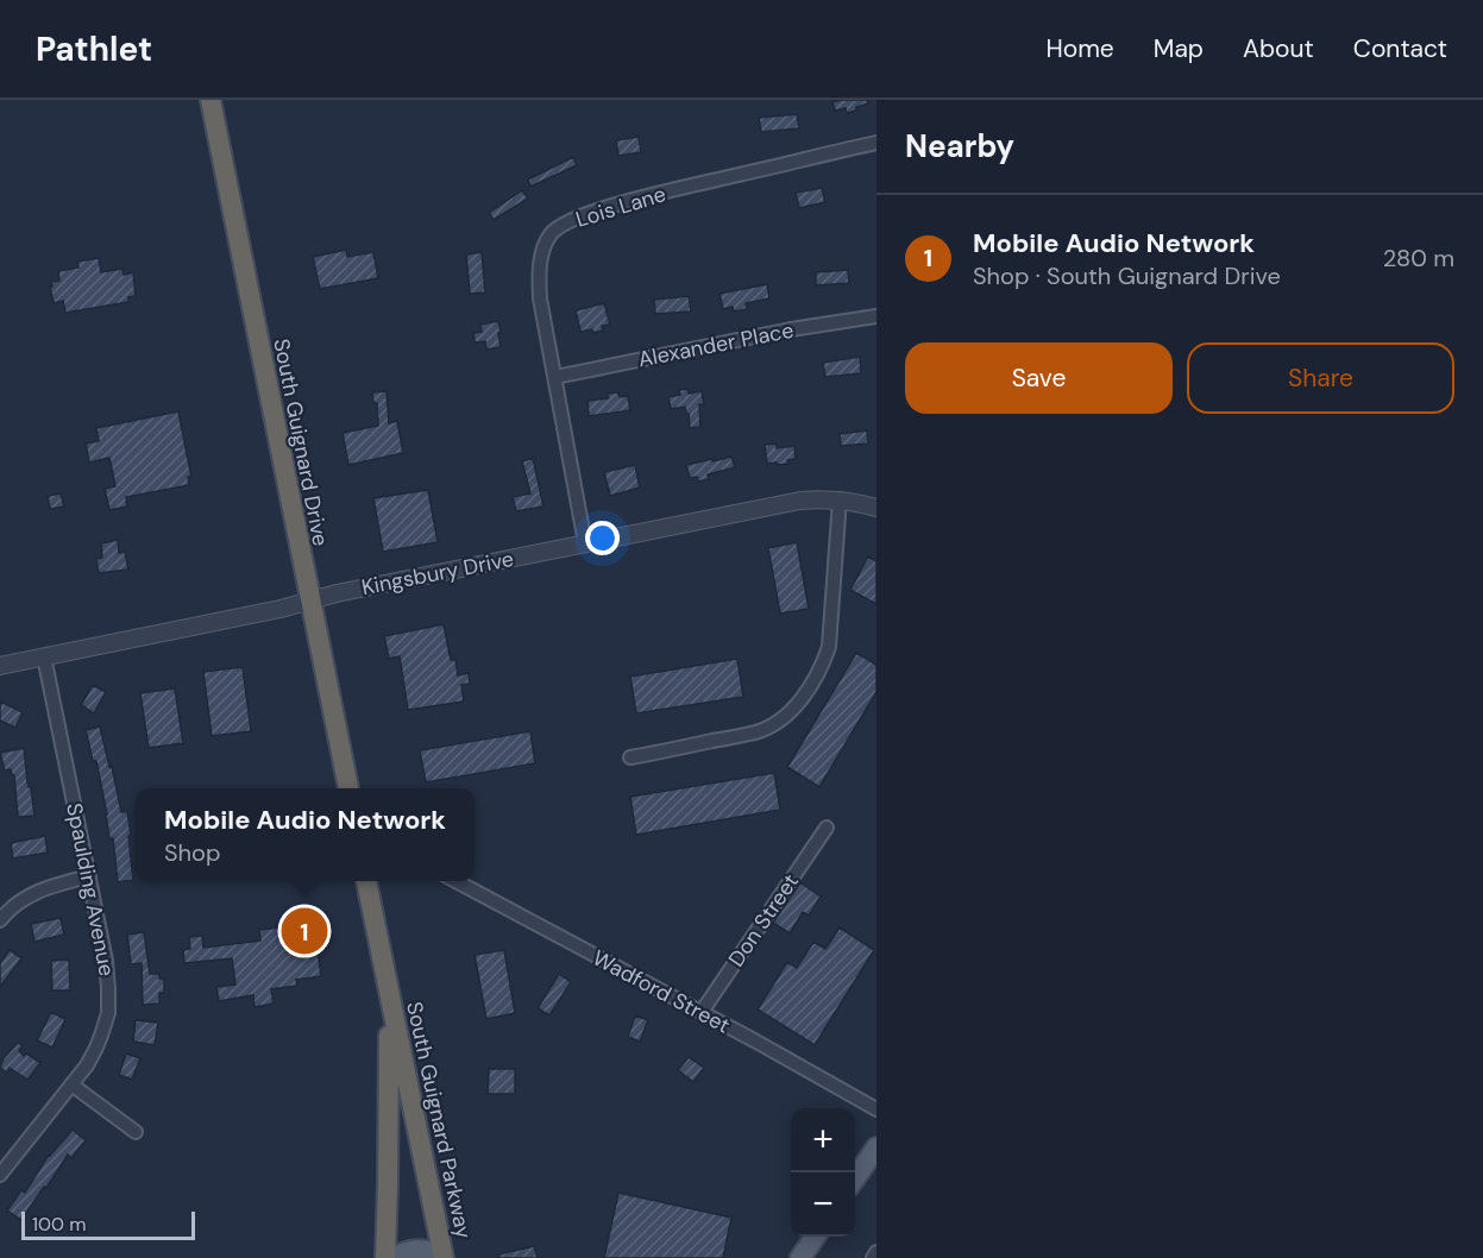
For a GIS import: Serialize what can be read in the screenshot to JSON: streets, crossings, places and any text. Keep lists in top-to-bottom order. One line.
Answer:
{"streets":{"highway":["South Guignard Drive","South Guignard Parkway"],"street":["Lois Lane","Alexander Place","Kingsbury Drive","Spaulding Avenue","Don Street","Wadford Street"]},"crossings":[["Lois Lane","Alexander Place"],["Lois Lane","Kingsbury Drive"],["South Guignard Drive","Kingsbury Drive"],["Kingsbury Drive","Spaulding Avenue"],["Don Street","Wadford Street"]],"scale_bar":"100 m","page":{"header":"Pathlet","nav":["Home","Map","About","Contact"],"heading":"Nearby","list":[{"mark":"1","name":"Mobile Audio Network","note":"Shop · South Guignard Drive","value":"280 m"}],"buttons":["Save","Share"],"popup":["Mobile Audio Network","Shop"],"pins":"1","map_buttons":["+","−"],"scale":"100 m"}}
